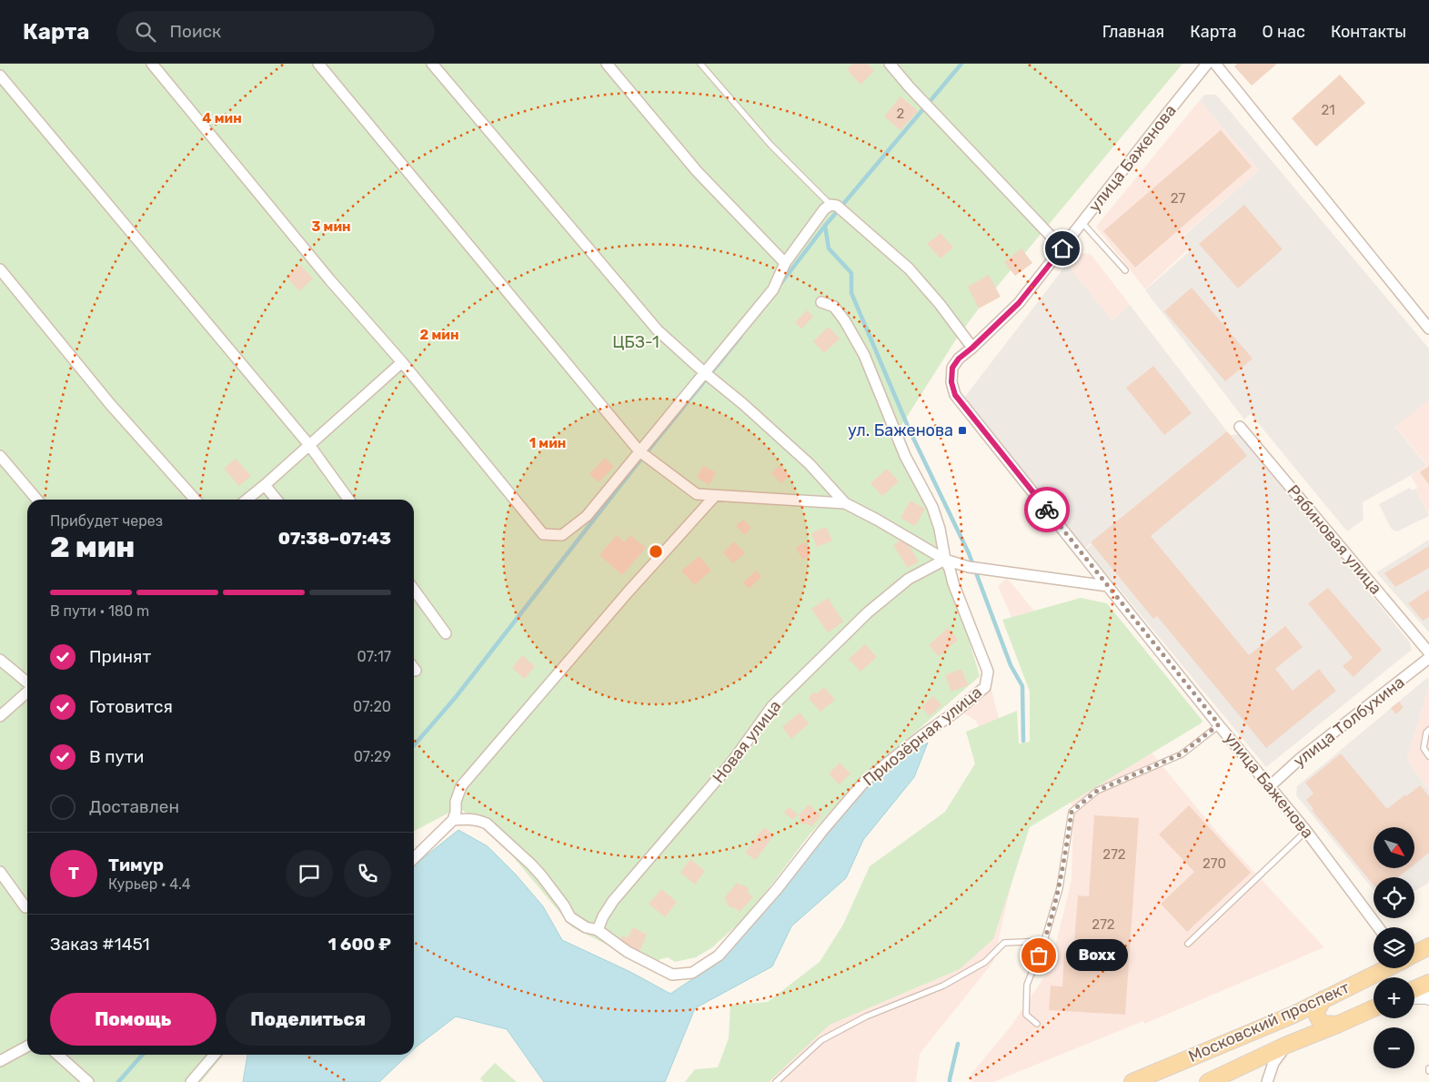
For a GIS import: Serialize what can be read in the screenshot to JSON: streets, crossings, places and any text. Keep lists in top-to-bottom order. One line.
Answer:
{"streets":{"main road":["Московский проспект"],"street":["улица Баженова","Рябиновая улица","улица Толбухина","Приозёрная улица","Новая улица"]},"crossings":[["улица Баженова","улица Толбухина"],["Приозёрная улица","Новая улица"]],"parks":["ЦБЗ-1"],"places":{"transit":["ул. Баженова"],"other":["Boxx"]},"house_numbers":["21","2","27","272","270","272"],"north":"bottom right","page":{"header":"Карта","search":"Поиск","nav":["Главная","Карта","О нас","Контакты"],"heading":["2 мин","Прибудет через","07:38–07:43"],"panel":["Тимур","Курьер · 4.4","Заказ #1451","1 600 ₽"],"bar":"В пути · 180 m","list":[["Принят","07:17"],["Готовится","07:20"],["В пути","07:29"],"Доставлен"],"map_buttons":["+","−"],"round":"Т","bubble":"Boxx","buttons":["Помощь","Поделиться"]},"rings":["4 мин","3 мин","2 мин","1 мин"]}
